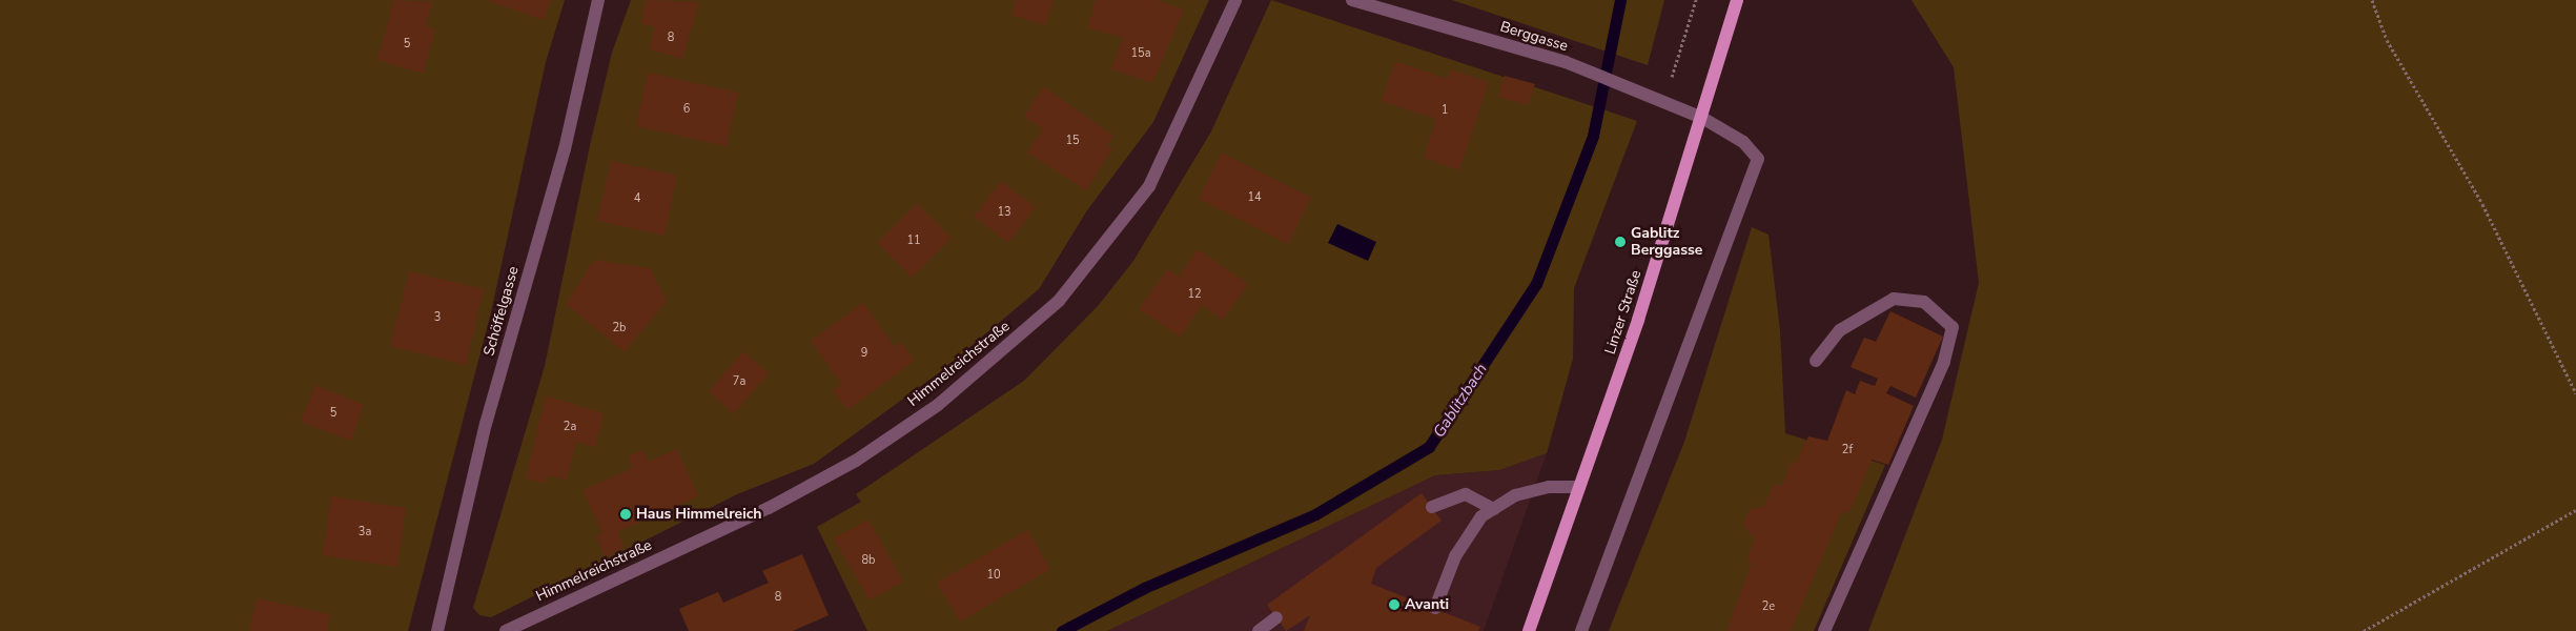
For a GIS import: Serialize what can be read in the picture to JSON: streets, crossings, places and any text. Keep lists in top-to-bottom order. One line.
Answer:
{"streets":{"main road":["Linzer Straße"],"street":["Berggasse","Schöffelgasse","Himmelreichstraße"]},"crossings":[["Berggasse","Linzer Straße"]],"water":["Gablitzbach"],"places":["Gablitz Berggasse","Haus Himmelreich","Avanti"],"house_numbers":["8","5","15a","6","1","15","14","4","13","11","12","3","2b","9","7a","5","2a","2f","3a","8b","10","8","2e"]}
